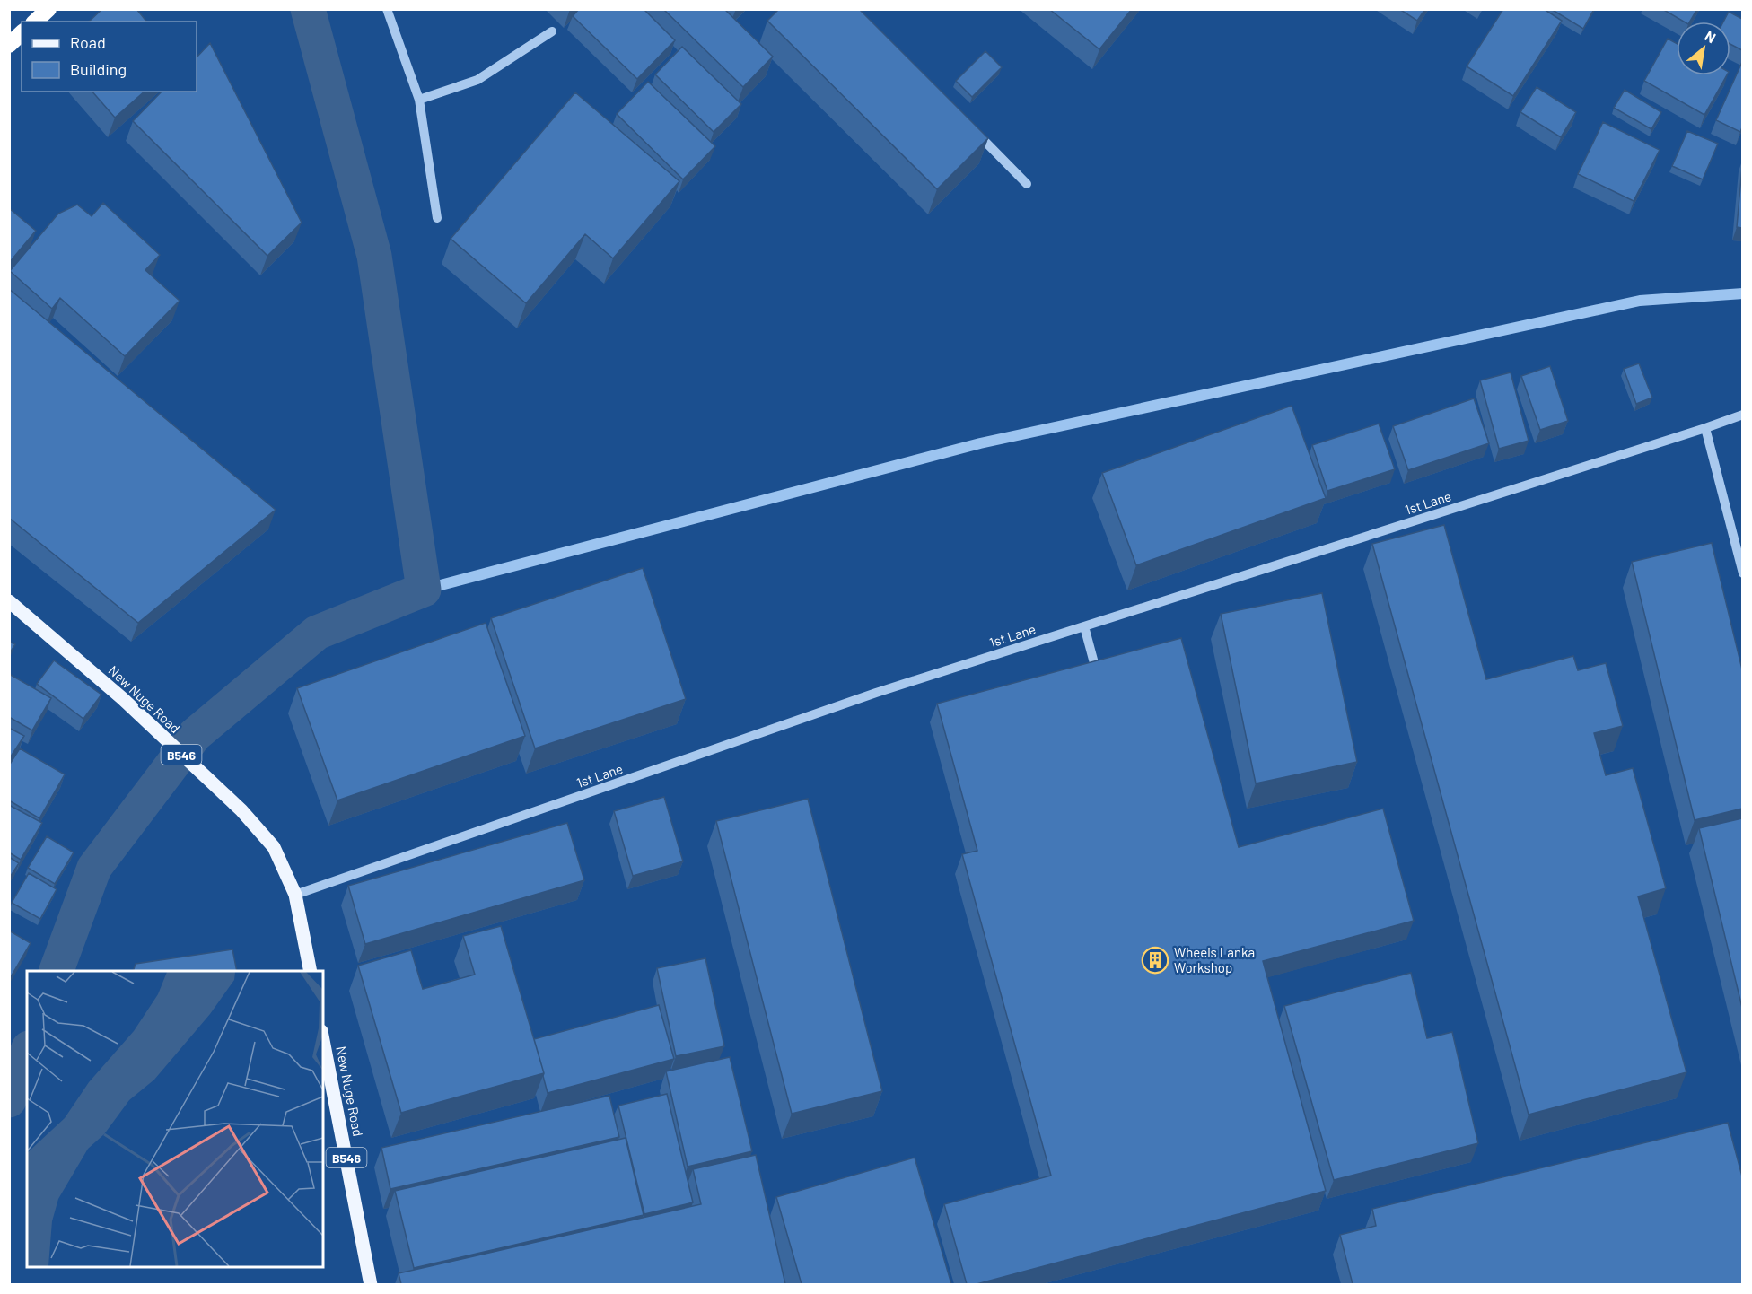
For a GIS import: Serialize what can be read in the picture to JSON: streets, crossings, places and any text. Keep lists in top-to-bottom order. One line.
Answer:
{"streets":{"main road":["New Nuge Road","B546"],"street":["1st Lane"]},"crossings":[["1st Lane","New Nuge Road"]],"places":{"building":["Wheels Lanka Workshop"]},"legend":["Road","Building"],"north":"top right"}
